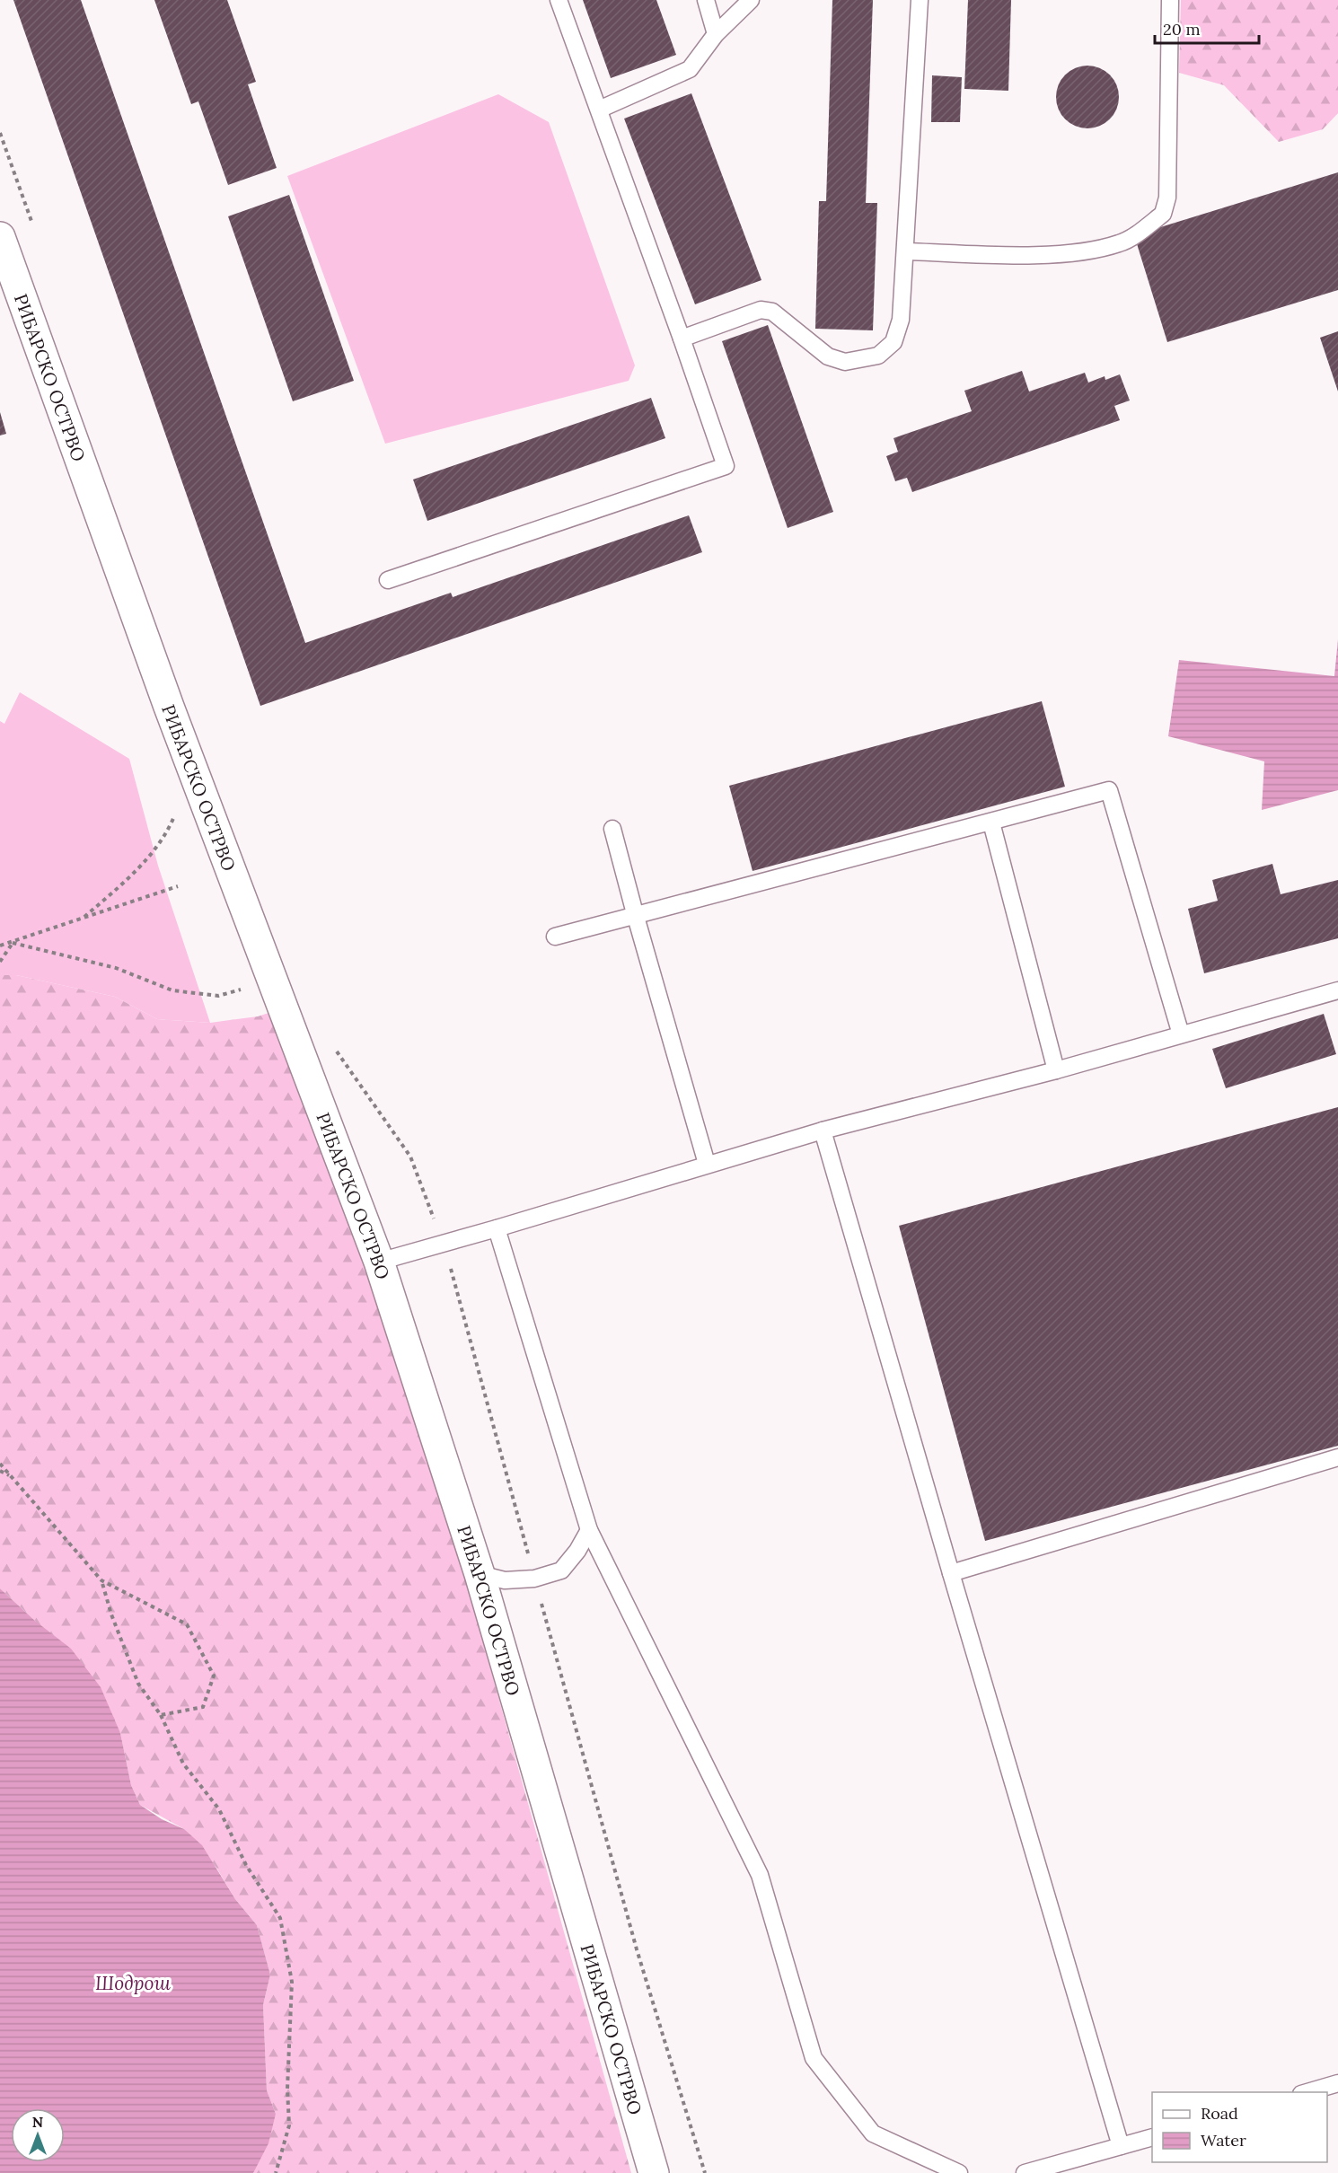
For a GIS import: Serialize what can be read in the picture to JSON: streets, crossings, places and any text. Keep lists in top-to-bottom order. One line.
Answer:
{"streets":{"street":["РИБАРСКО ОСТРВО"]},"water":["Шодрош"],"legend":["Road","Water"],"scale_bar":"20 m","north":"top"}
